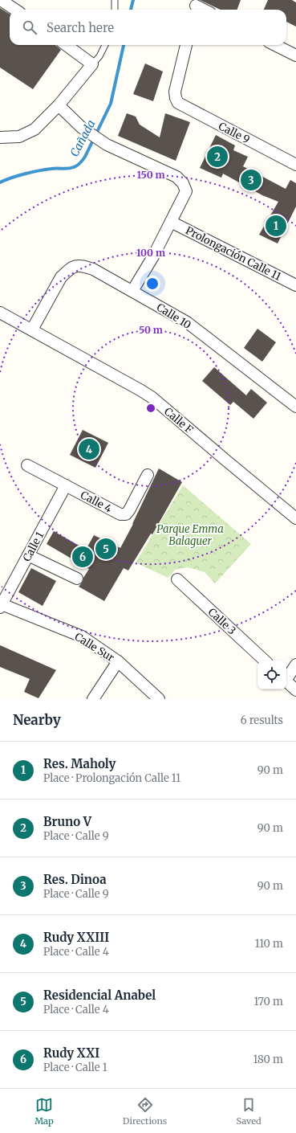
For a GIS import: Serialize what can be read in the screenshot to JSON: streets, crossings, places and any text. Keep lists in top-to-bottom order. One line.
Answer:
{"streets":{"street":["Calle 9","Prolongación Calle 11","Calle 10","Calle F","Calle 4","Calle 1","Calle 3","Calle Sur"]},"crossings":[["Calle 10","Calle F"],["Calle 4","Calle 1"],["Calle 1","Calle Sur"]],"water":["Cañada"],"parks":["Parque Emma Balaguer"],"page":{"search":"Search here","pins":["2","3","1","4","5","6"],"heading":["Nearby","6 results"],"list":[{"mark":"1","name":"Res. Maholy","note":"Place · Prolongación Calle 11","value":"90 m"},{"mark":"2","name":"Bruno V","note":"Place · Calle 9","value":"90 m"},{"mark":"3","name":"Res. Dinoa","note":"Place · Calle 9","value":"90 m"},{"mark":"4","name":"Rudy XXIII","note":"Place · Calle 4","value":"110 m"},{"mark":"5","name":"Residencial Anabel","note":"Place · Calle 4","value":"170 m"},{"mark":"6","name":"Rudy XXI","note":"Place · Calle 1","value":"180 m"}],"nav":["Map","Directions","Saved"]},"rings":["150 m","100 m","50 m"]}
